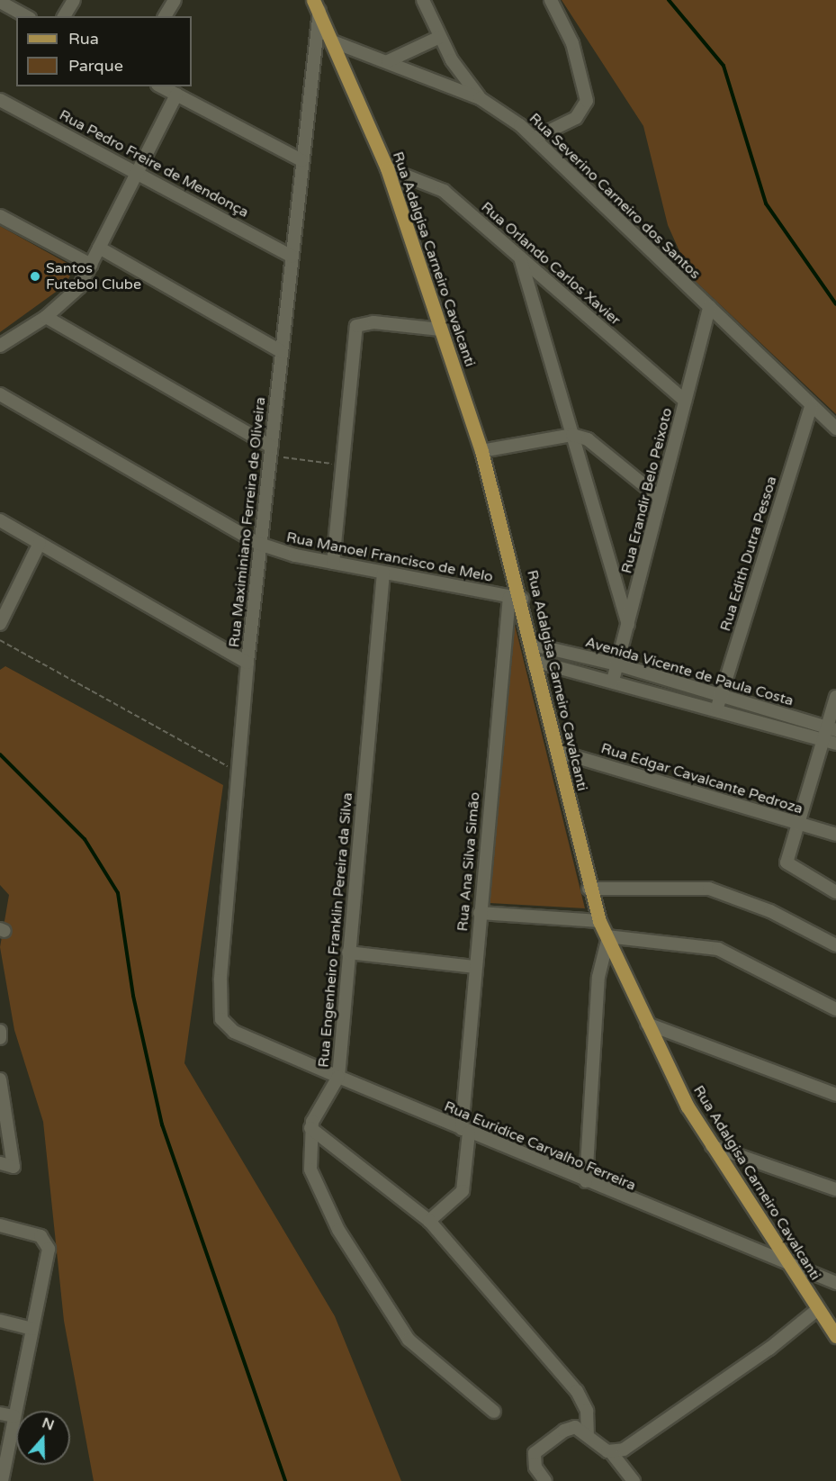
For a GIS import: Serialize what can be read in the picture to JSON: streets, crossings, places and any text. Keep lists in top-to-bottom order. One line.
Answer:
{"streets":{"main road":["Rua Adalgisa Carneiro Cavalcanti"],"street":["Rua Pedro Freire de Mendonça","Rua Severino Carneiro dos Santos","Rua Orlando Carlos Xavier","Rua Erandir Belo Peixoto","Rua Maximiniano Ferreira de Oliveira","Rua Edith Dutra Pessoa","Rua Manoel Francisco de Melo","Avenida Vicente de Paula Costa","Rua Edgar Cavalcante Pedroza","Rua Ana Silva Simão","Rua Engenheiro Franklin Pereira da Silva","Rua Euridice Carvalho Ferreira"]},"crossings":[["Rua Pedro Freire de Mendonça","Rua Maximiniano Ferreira de Oliveira"],["Rua Severino Carneiro dos Santos","Rua Adalgisa Carneiro Cavalcanti"],["Rua Severino Carneiro dos Santos","Rua Erandir Belo Peixoto"],["Rua Severino Carneiro dos Santos","Rua Edith Dutra Pessoa"],["Rua Adalgisa Carneiro Cavalcanti","Rua Orlando Carlos Xavier"],["Rua Adalgisa Carneiro Cavalcanti","Rua Maximiniano Ferreira de Oliveira"],["Rua Adalgisa Carneiro Cavalcanti","Rua Manoel Francisco de Melo"],["Rua Adalgisa Carneiro Cavalcanti","Avenida Vicente de Paula Costa"],["Rua Adalgisa Carneiro Cavalcanti","Rua Edgar Cavalcante Pedroza"],["Rua Adalgisa Carneiro Cavalcanti","Rua Ana Silva Simão"],["Rua Adalgisa Carneiro Cavalcanti","Rua Euridice Carvalho Ferreira"],["Rua Orlando Carlos Xavier","Rua Erandir Belo Peixoto"],["Rua Erandir Belo Peixoto","Avenida Vicente de Paula Costa"],["Rua Maximiniano Ferreira de Oliveira","Rua Manoel Francisco de Melo"],["Rua Maximiniano Ferreira de Oliveira","Rua Euridice Carvalho Ferreira"],["Rua Edith Dutra Pessoa","Avenida Vicente de Paula Costa"],["Rua Manoel Francisco de Melo","Rua Ana Silva Simão"],["Rua Manoel Francisco de Melo","Rua Engenheiro Franklin Pereira da Silva"],["Rua Ana Silva Simão","Rua Euridice Carvalho Ferreira"],["Rua Engenheiro Franklin Pereira da Silva","Rua Euridice Carvalho Ferreira"]],"places":["Santos Futebol Clube"],"legend":["Rua","Parque"],"north":"top"}
